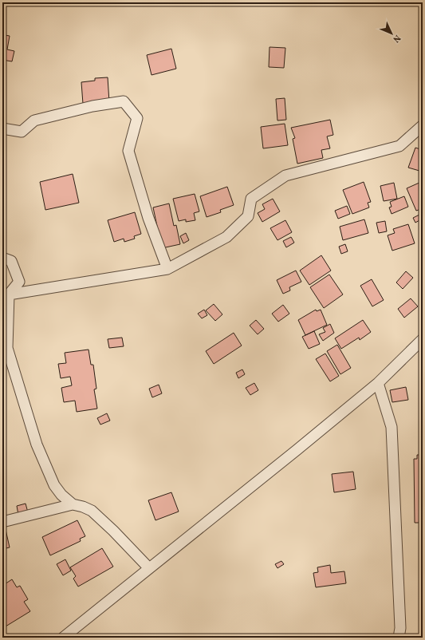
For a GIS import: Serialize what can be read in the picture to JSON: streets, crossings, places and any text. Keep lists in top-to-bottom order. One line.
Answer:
{"north":"bottom right"}
